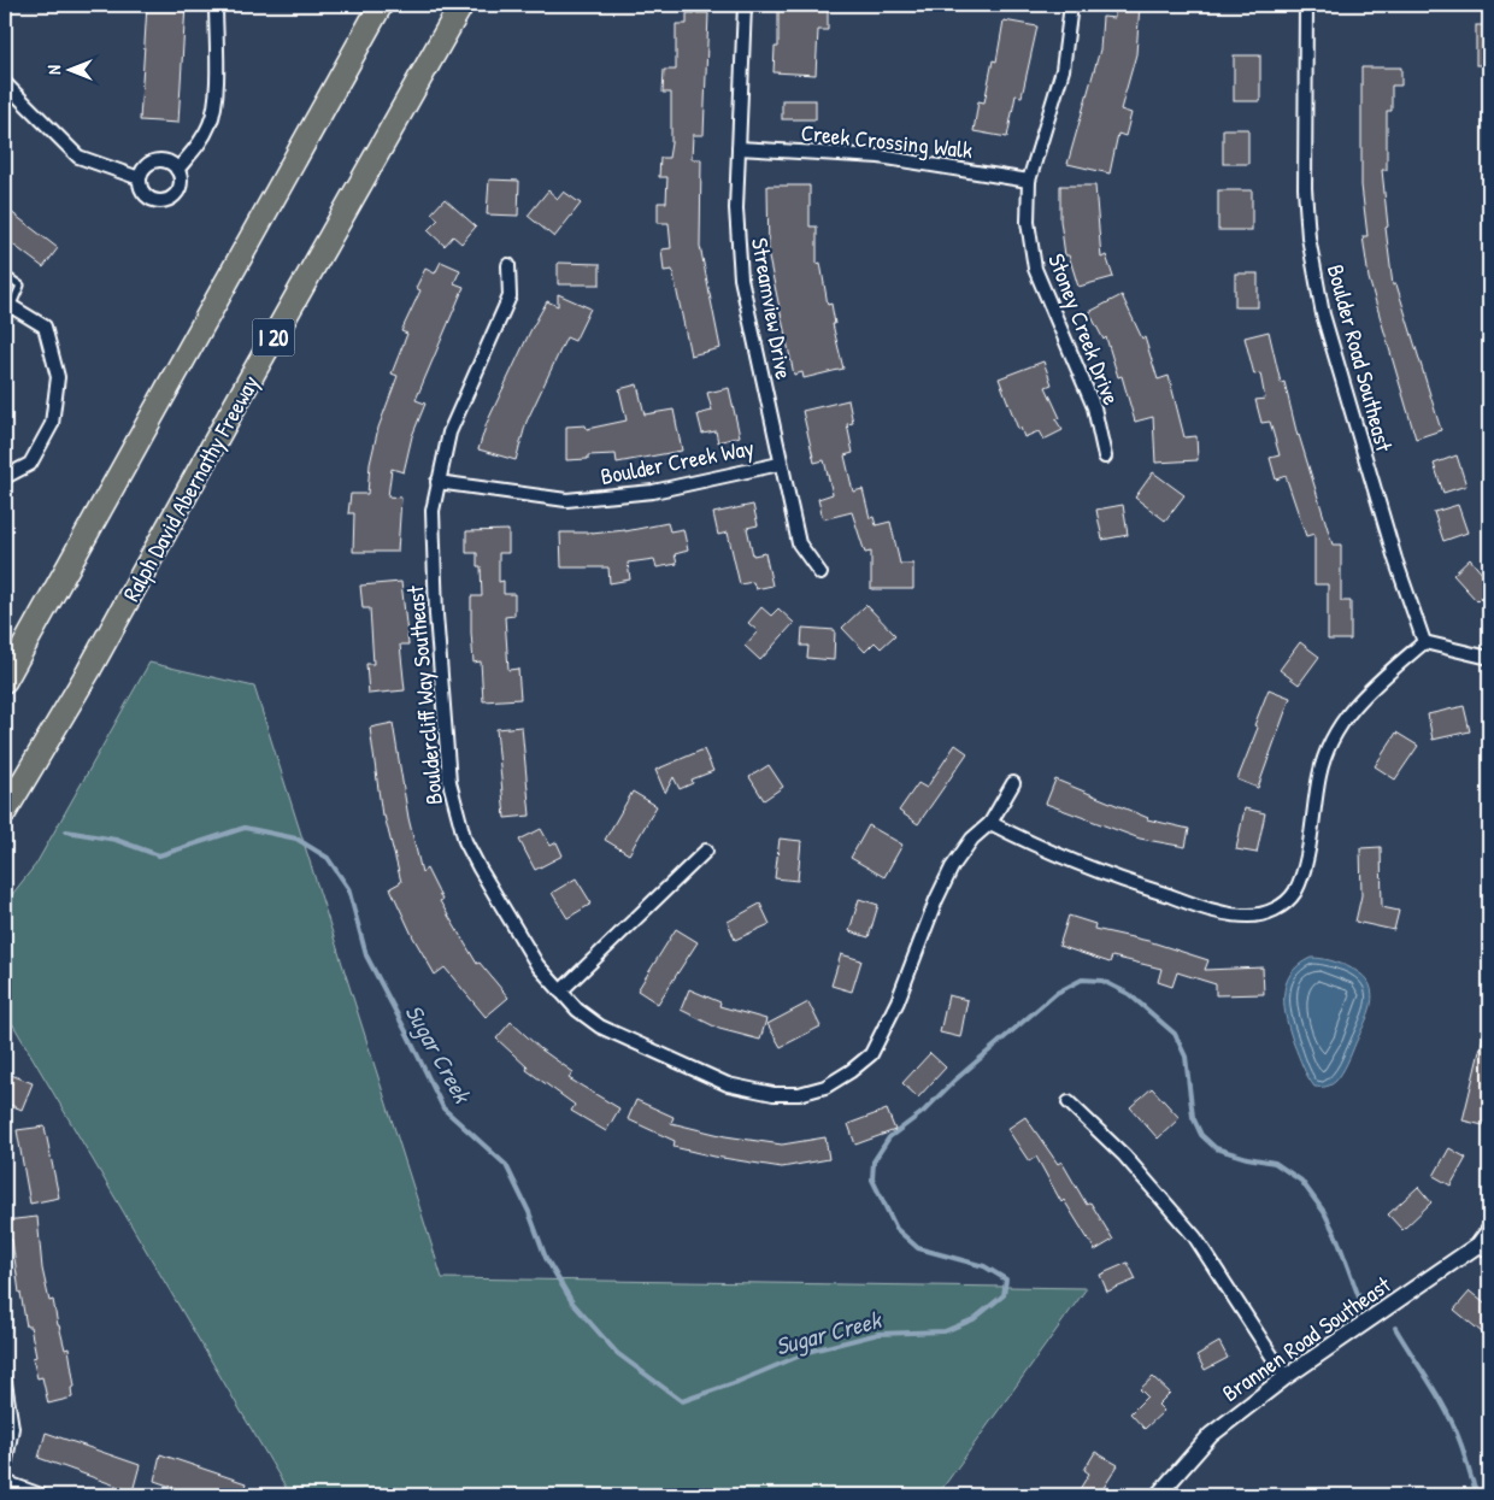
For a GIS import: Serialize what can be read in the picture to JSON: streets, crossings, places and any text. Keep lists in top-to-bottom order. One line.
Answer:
{"streets":{"highway":["I 20","Ralph David Abernathy Freeway"],"street":["Creek Crossing Walk","Streamview Drive","Stoney Creek Drive","Boulder Road Southeast","Boulder Creek Way","Bouldercliff Way Southeast","Brannen Road Southeast"]},"crossings":[["Creek Crossing Walk","Streamview Drive"],["Creek Crossing Walk","Stoney Creek Drive"],["Streamview Drive","Boulder Creek Way"],["Boulder Creek Way","Bouldercliff Way Southeast"]],"water":["Sugar Creek"],"north":"left"}
